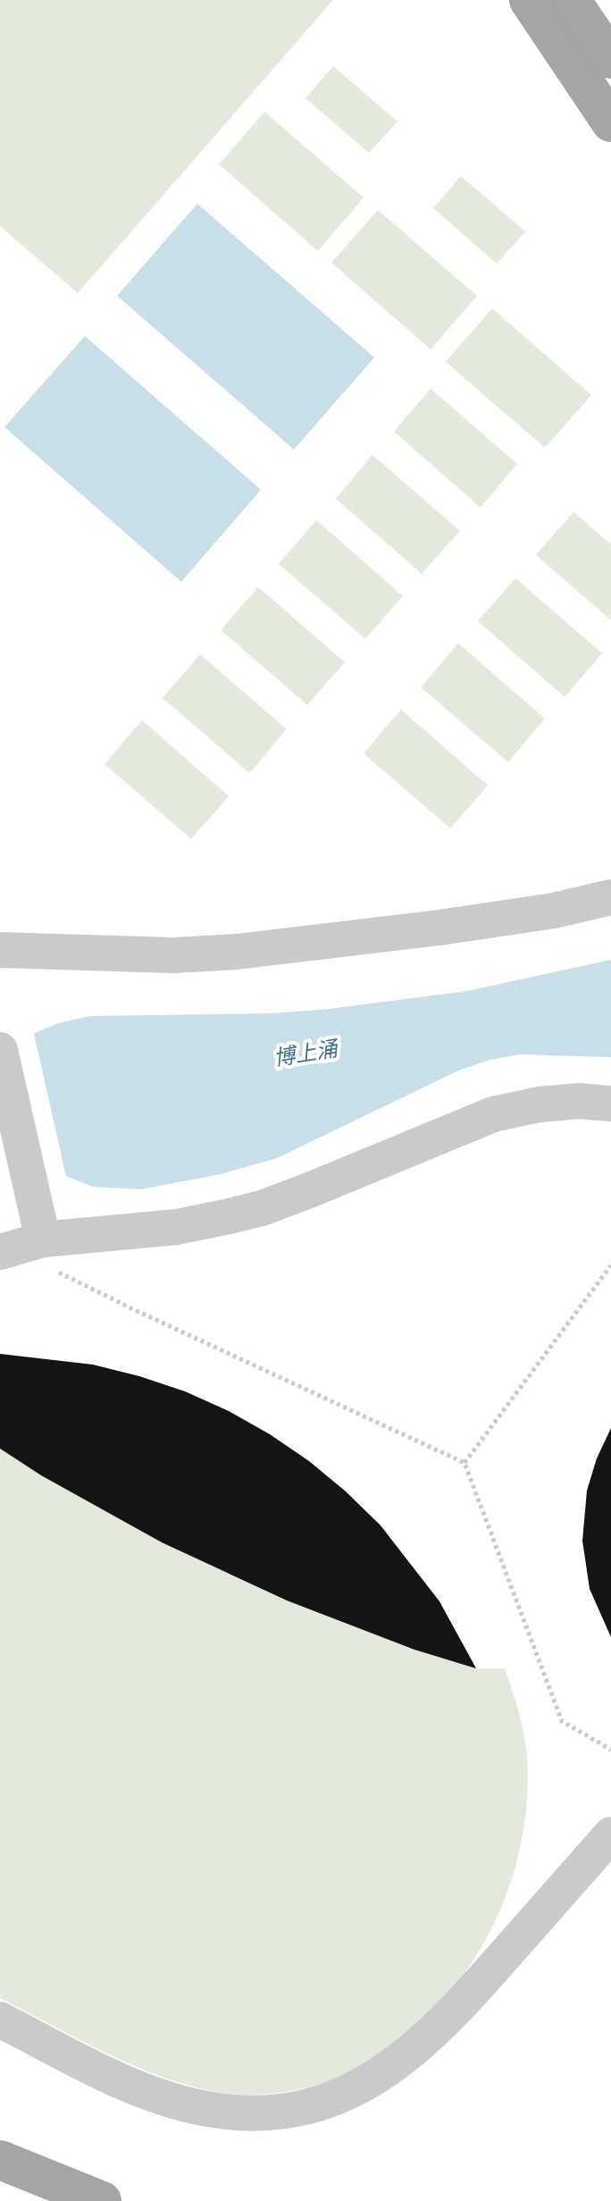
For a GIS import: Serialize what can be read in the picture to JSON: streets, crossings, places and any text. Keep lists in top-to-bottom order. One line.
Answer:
{"water":["博上涌"]}
